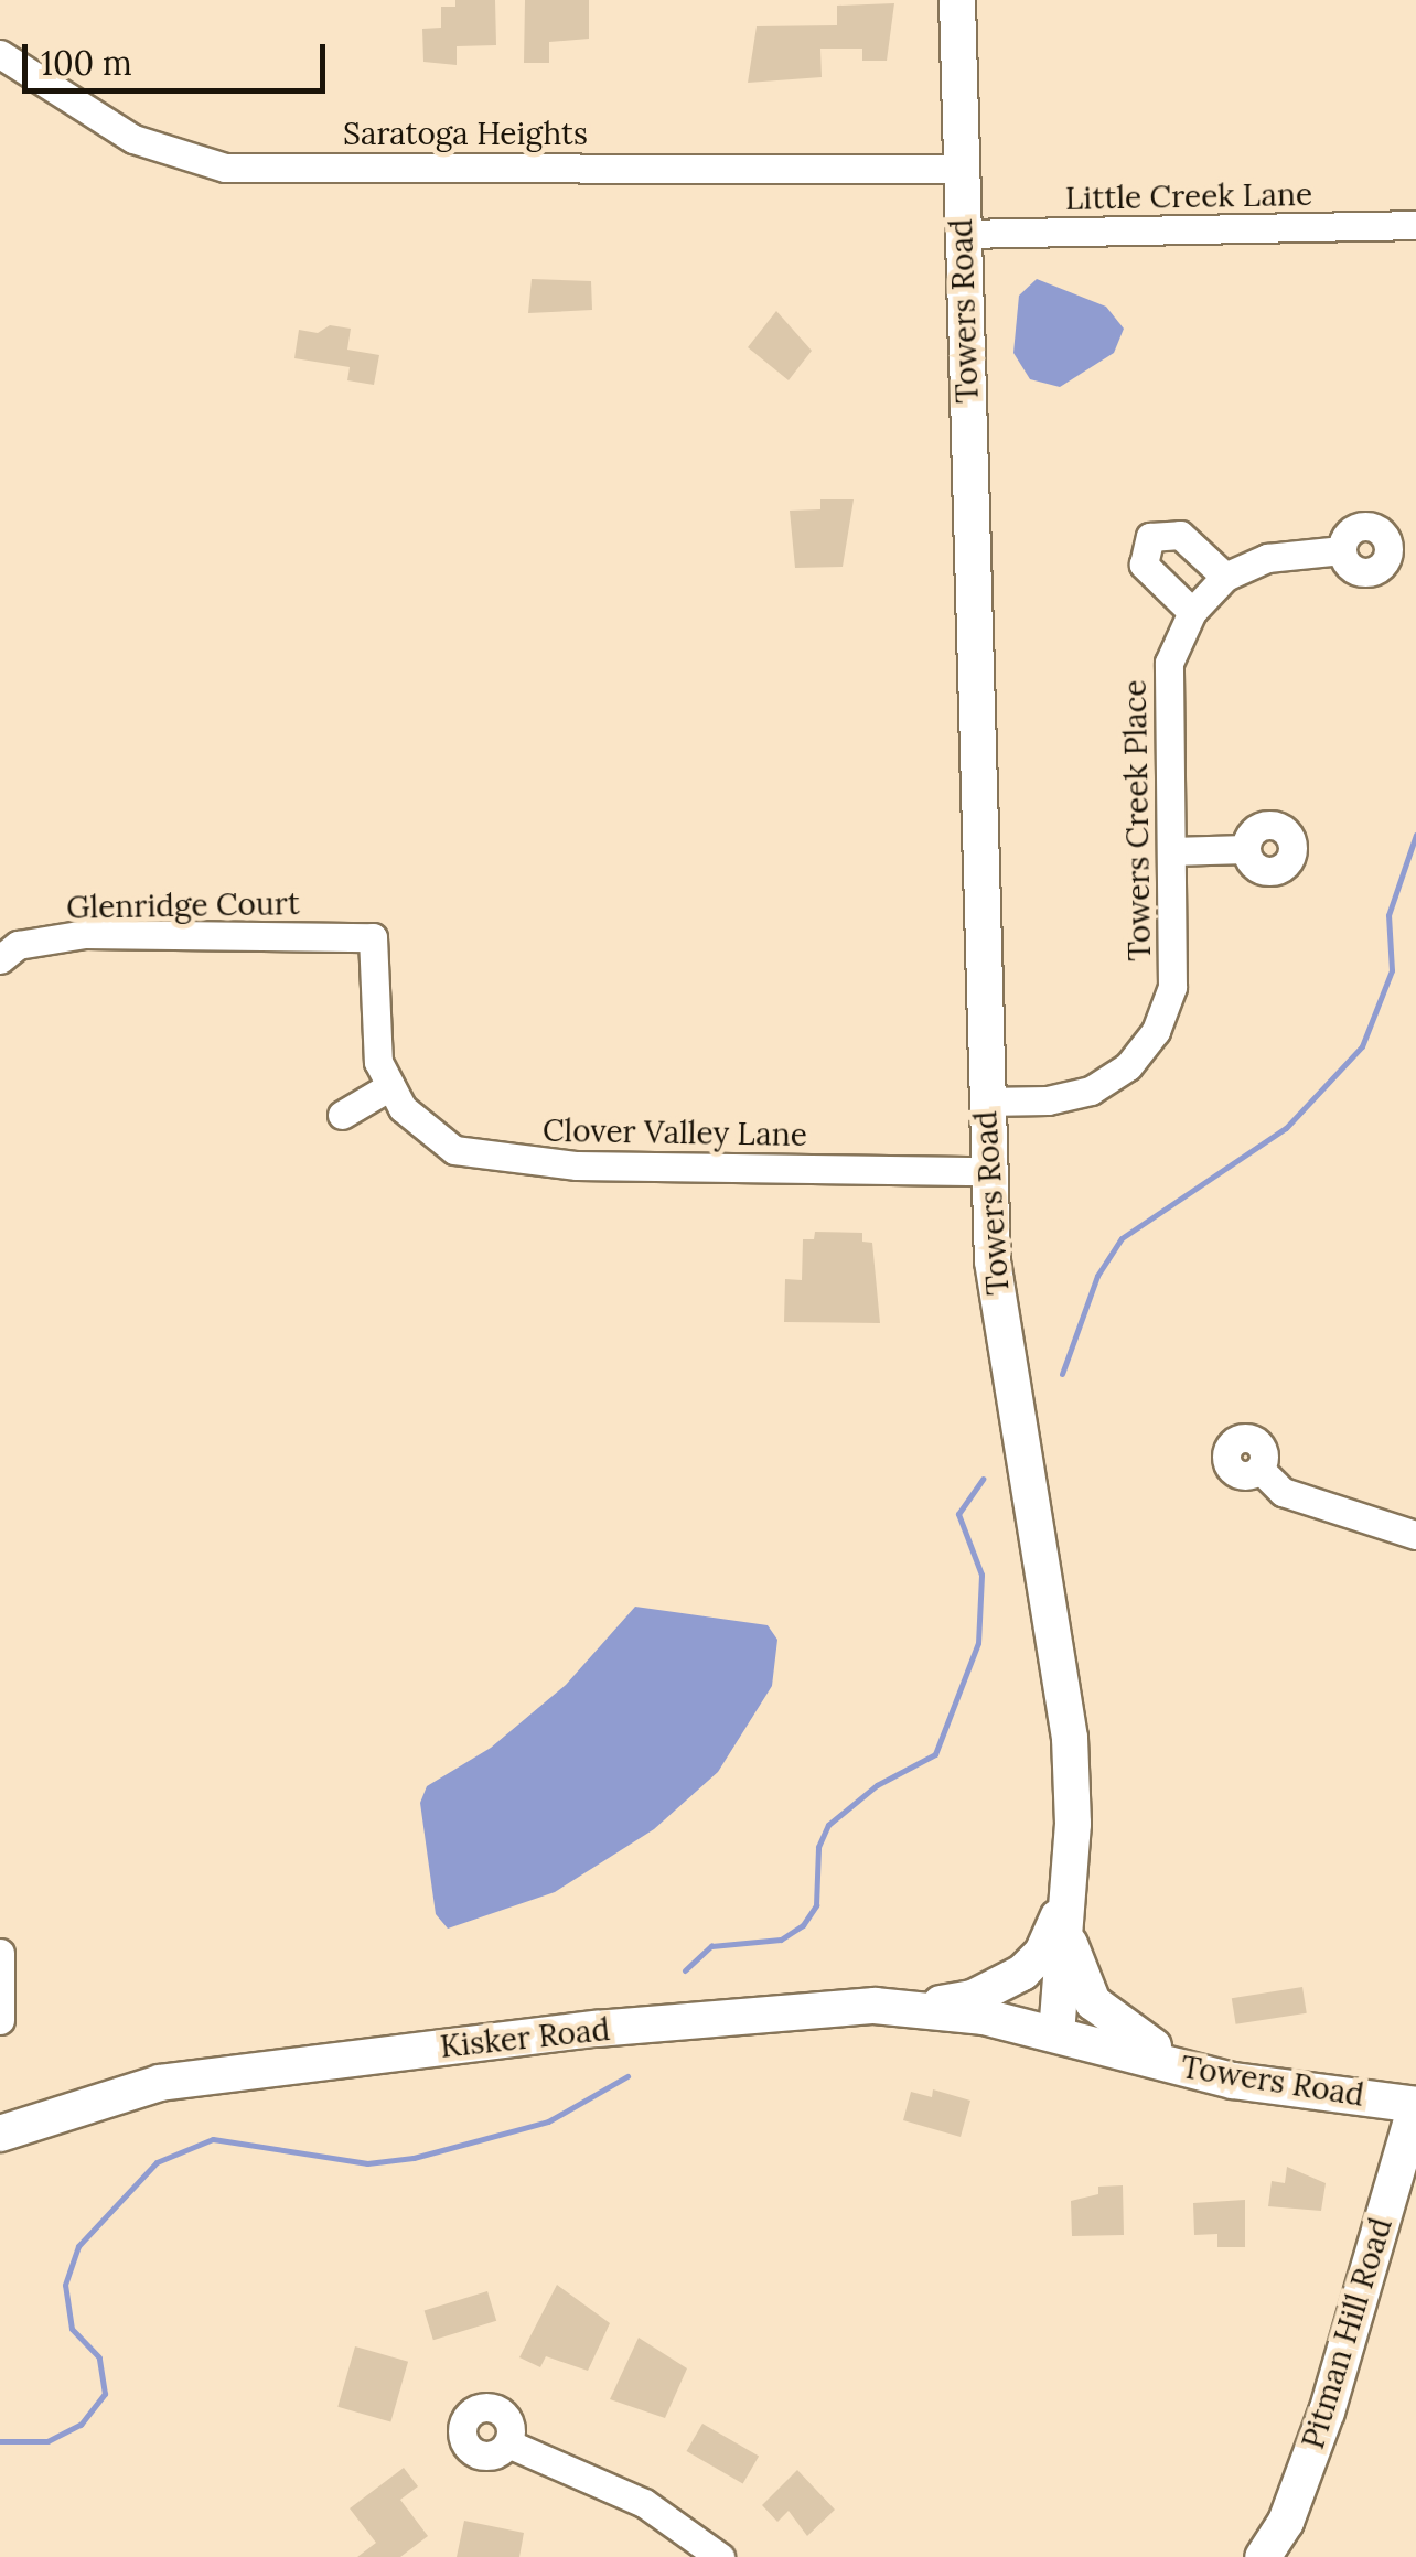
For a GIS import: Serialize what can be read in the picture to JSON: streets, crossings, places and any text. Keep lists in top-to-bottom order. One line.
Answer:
{"streets":{"main road":["Towers Road","Kisker Road","Pitman Hill Road"],"street":["Saratoga Heights","Little Creek Lane","Towers Creek Place","Glenridge Court","Clover Valley Lane"]},"crossings":[["Saratoga Heights","Towers Road"],["Little Creek Lane","Towers Road"],["Towers Road","Towers Creek Place"],["Towers Road","Clover Valley Lane"],["Towers Road","Kisker Road"],["Towers Road","Pitman Hill Road"],["Glenridge Court","Clover Valley Lane"]],"scale_bar":"100 m"}
